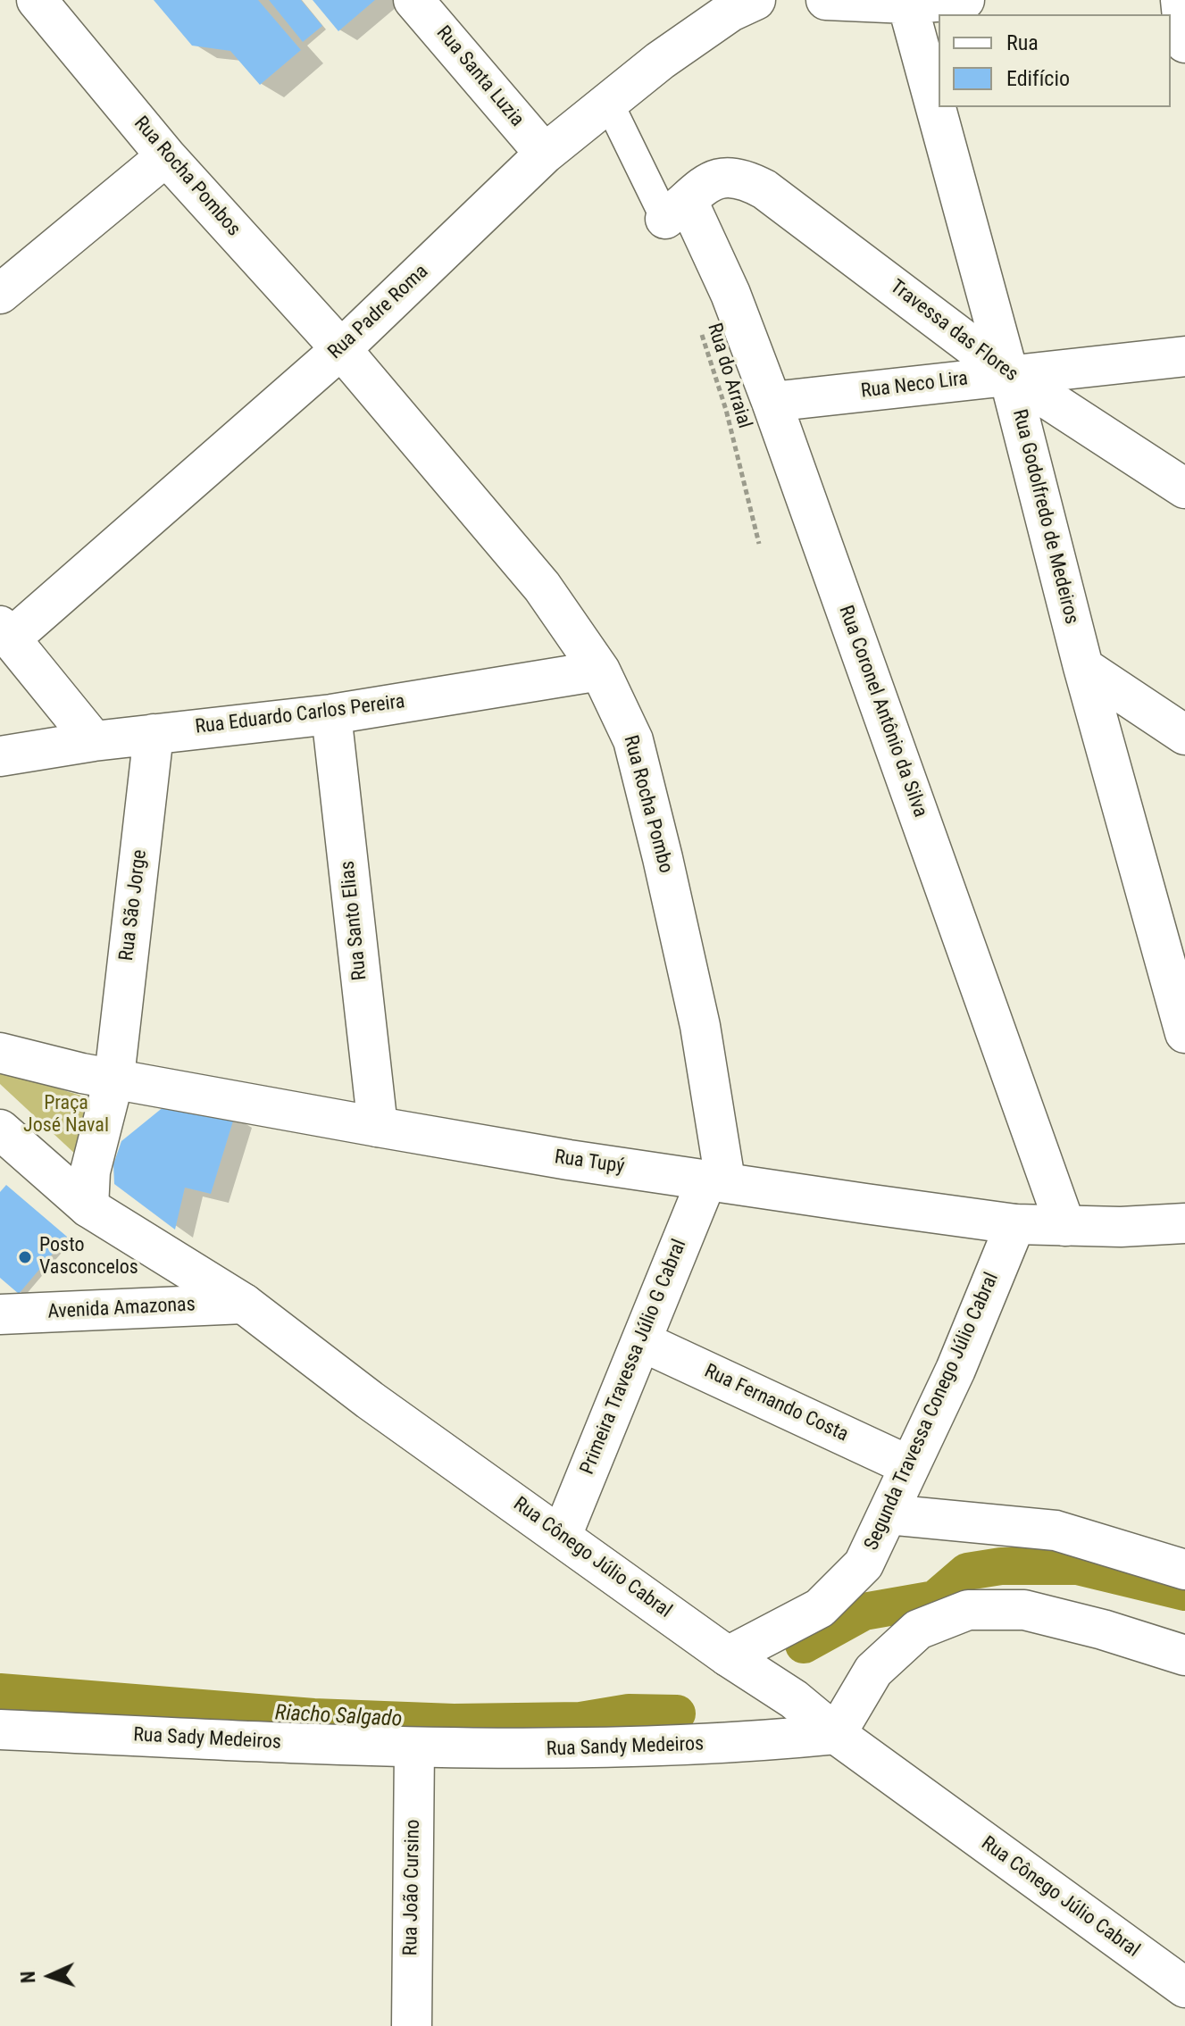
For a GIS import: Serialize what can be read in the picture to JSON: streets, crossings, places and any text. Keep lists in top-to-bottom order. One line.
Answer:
{"streets":{"street":["Rua Santa Luzia","Rua Rocha Pombos","Rua Padre Roma","Travessa das Flores","Rua Neco Lira","Rua Godolfredo de Medeiros","Rua Coronel Antônio da Silva","Rua Eduardo Carlos Pereira","Rua Rocha Pombo","Rua São Jorge","Rua Santo Elias","Rua Tupý","Avenida Amazonas","Primeira Travessa Júlio G Cabral","Rua Fernando Costa","Segunda Travessa Conego Júlio Cabral","Rua Cônego Júlio Cabral","Rua Sady Medeiros","Rua Sandy Medeiros","Rua João Cursino"],"path":["Rua do Arraial"]},"crossings":[["Rua Santa Luzia","Rua Padre Roma"],["Rua Rocha Pombos","Rua Padre Roma"],["Rua Rocha Pombos","Rua Rocha Pombo"],["Rua Padre Roma","Rua Rocha Pombo"],["Travessa das Flores","Rua Neco Lira"],["Travessa das Flores","Rua Godolfredo de Medeiros"],["Travessa das Flores","Rua Coronel Antônio da Silva"],["Rua Neco Lira","Rua Godolfredo de Medeiros"],["Rua Neco Lira","Rua Coronel Antônio da Silva"],["Rua Coronel Antônio da Silva","Rua Tupý"],["Rua Eduardo Carlos Pereira","Rua Rocha Pombo"],["Rua Eduardo Carlos Pereira","Rua São Jorge"],["Rua Eduardo Carlos Pereira","Rua Santo Elias"],["Rua Rocha Pombo","Rua Tupý"],["Rua Rocha Pombo","Primeira Travessa Júlio G Cabral"],["Rua São Jorge","Rua Tupý"],["Rua São Jorge","Rua Cônego Júlio Cabral"],["Rua Santo Elias","Rua Tupý"],["Rua Tupý","Primeira Travessa Júlio G Cabral"],["Rua Tupý","Segunda Travessa Conego Júlio Cabral"],["Avenida Amazonas","Rua Cônego Júlio Cabral"],["Primeira Travessa Júlio G Cabral","Rua Fernando Costa"],["Primeira Travessa Júlio G Cabral","Rua Cônego Júlio Cabral"],["Rua Fernando Costa","Segunda Travessa Conego Júlio Cabral"],["Segunda Travessa Conego Júlio Cabral","Rua Cônego Júlio Cabral"],["Rua Cônego Júlio Cabral","Rua Sandy Medeiros"],["Rua Sady Medeiros","Rua Sandy Medeiros"],["Rua Sady Medeiros","Rua João Cursino"],["Rua Sandy Medeiros","Rua João Cursino"]],"water":["Riacho Salgado"],"parks":["Praça José Naval"],"places":["Posto Vasconcelos"],"legend":["Rua","Edifício"],"north":"left"}
